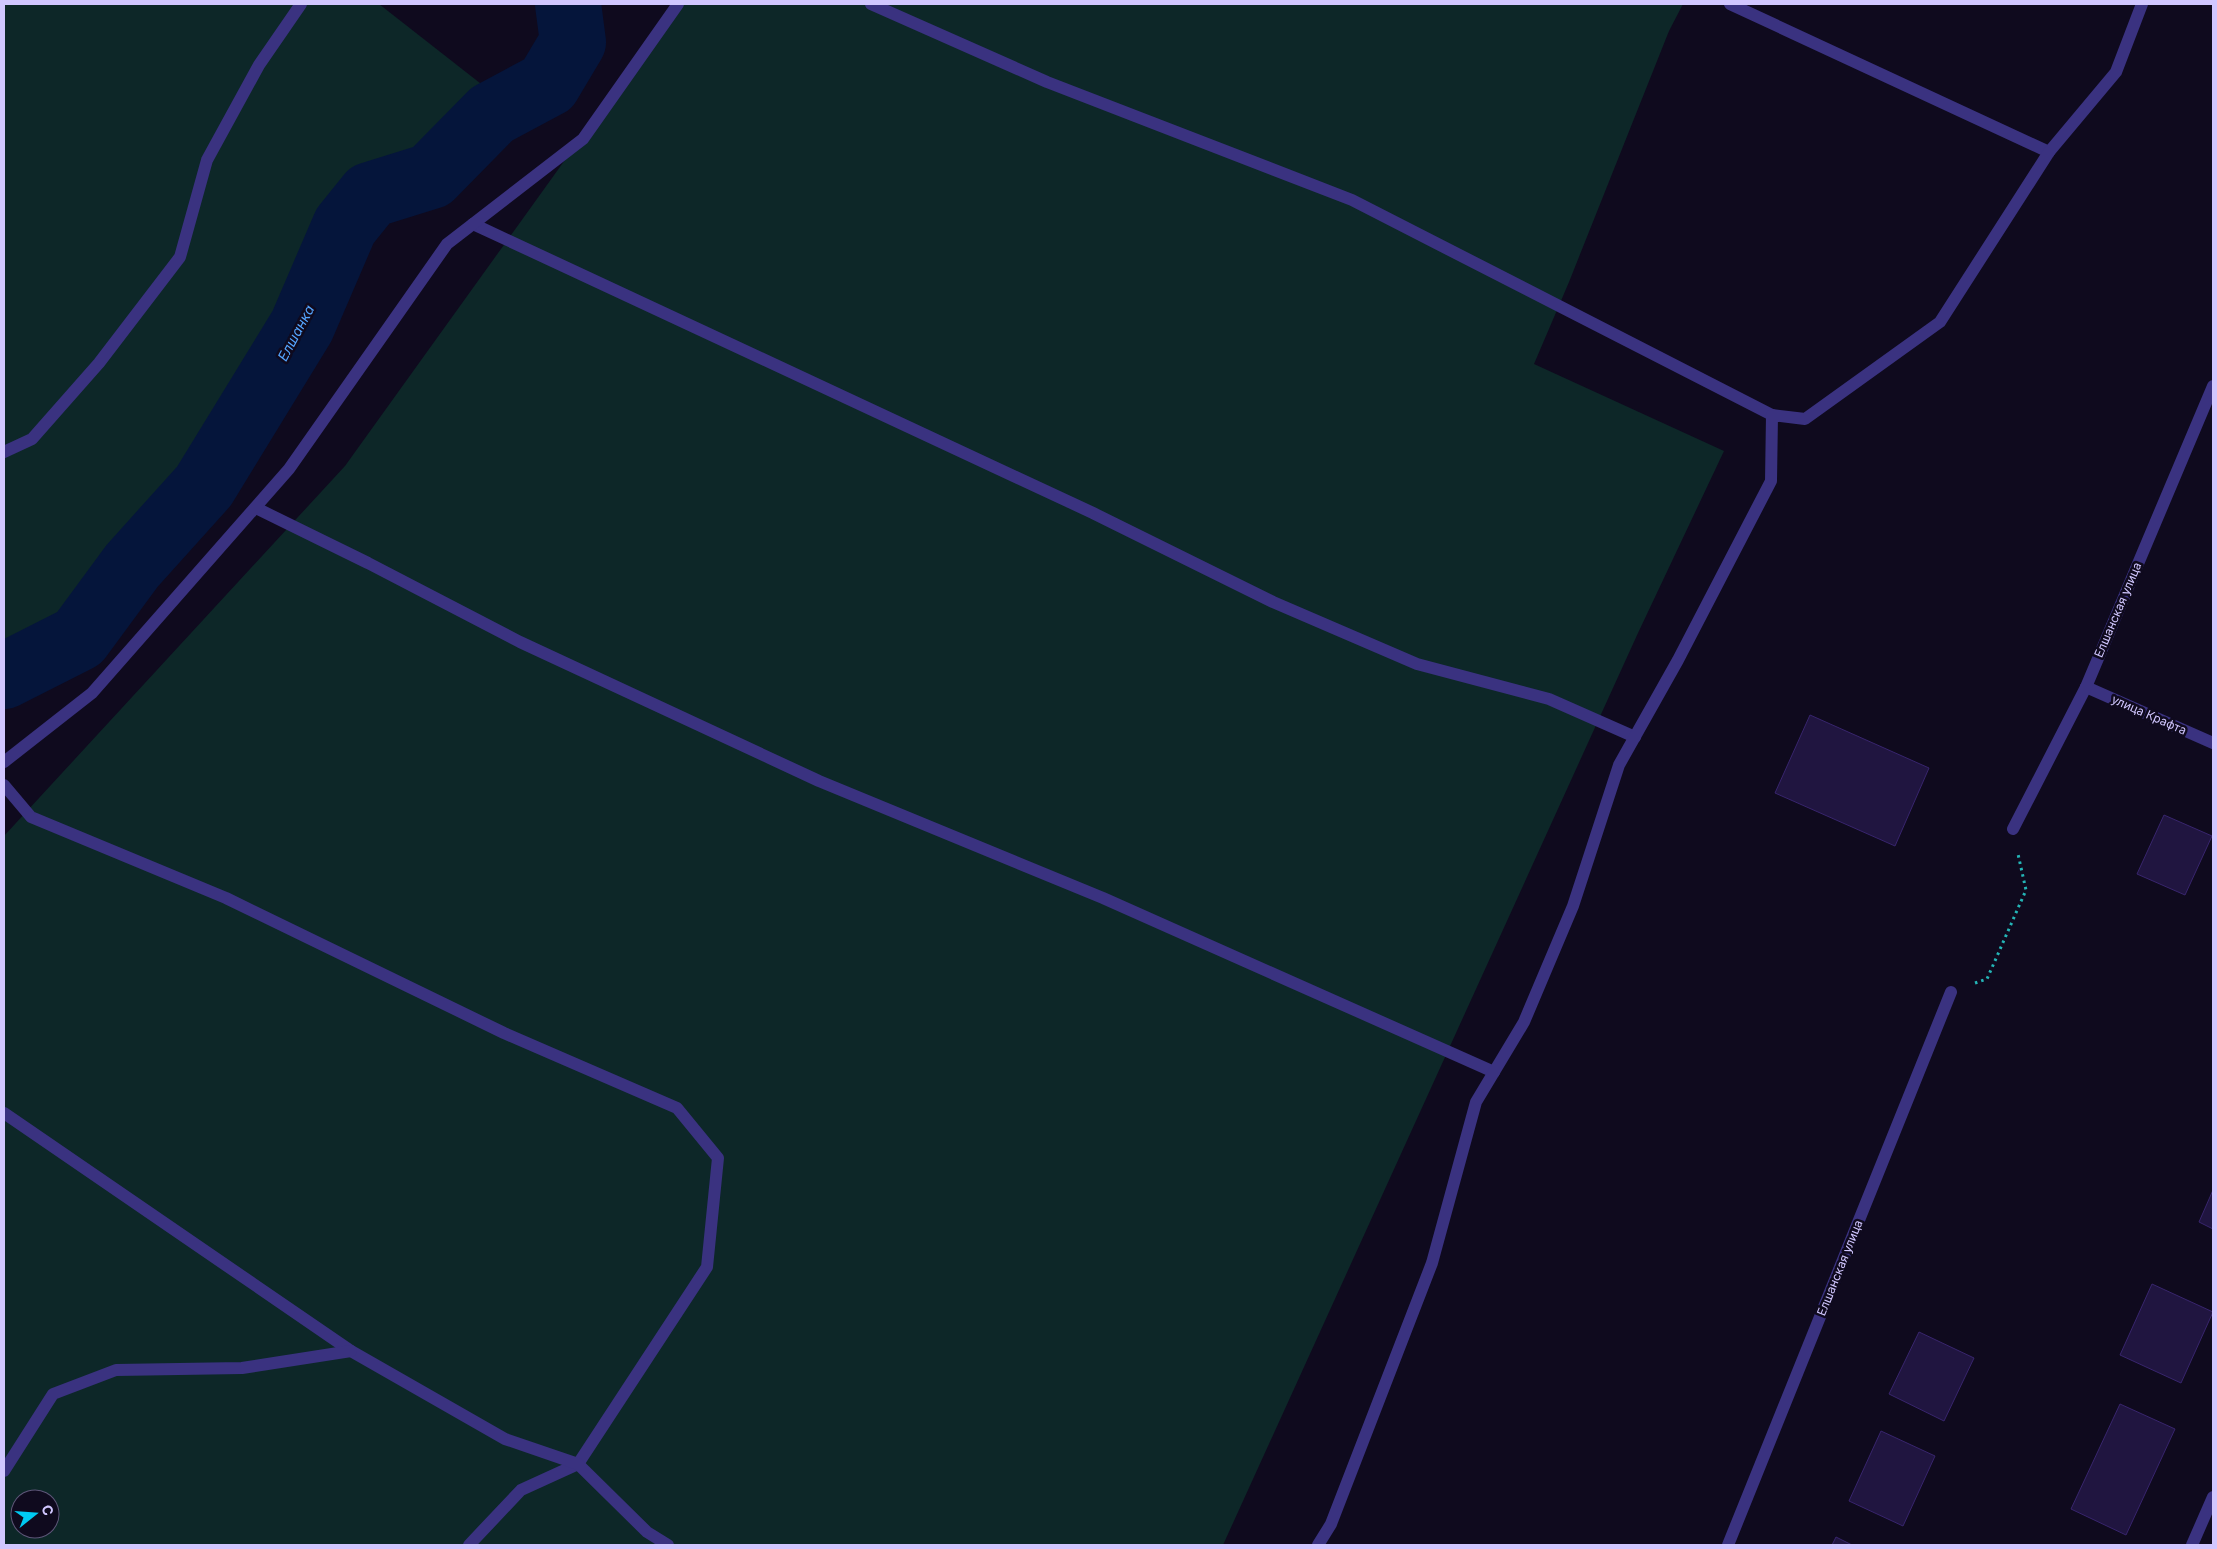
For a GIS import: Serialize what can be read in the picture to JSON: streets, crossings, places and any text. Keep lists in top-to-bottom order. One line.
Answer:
{"streets":{"street":["Елшанская улица","улица Крафта"]},"crossings":[["Елшанская улица","улица Крафта"]],"water":["Елшанка"],"north":"right"}
